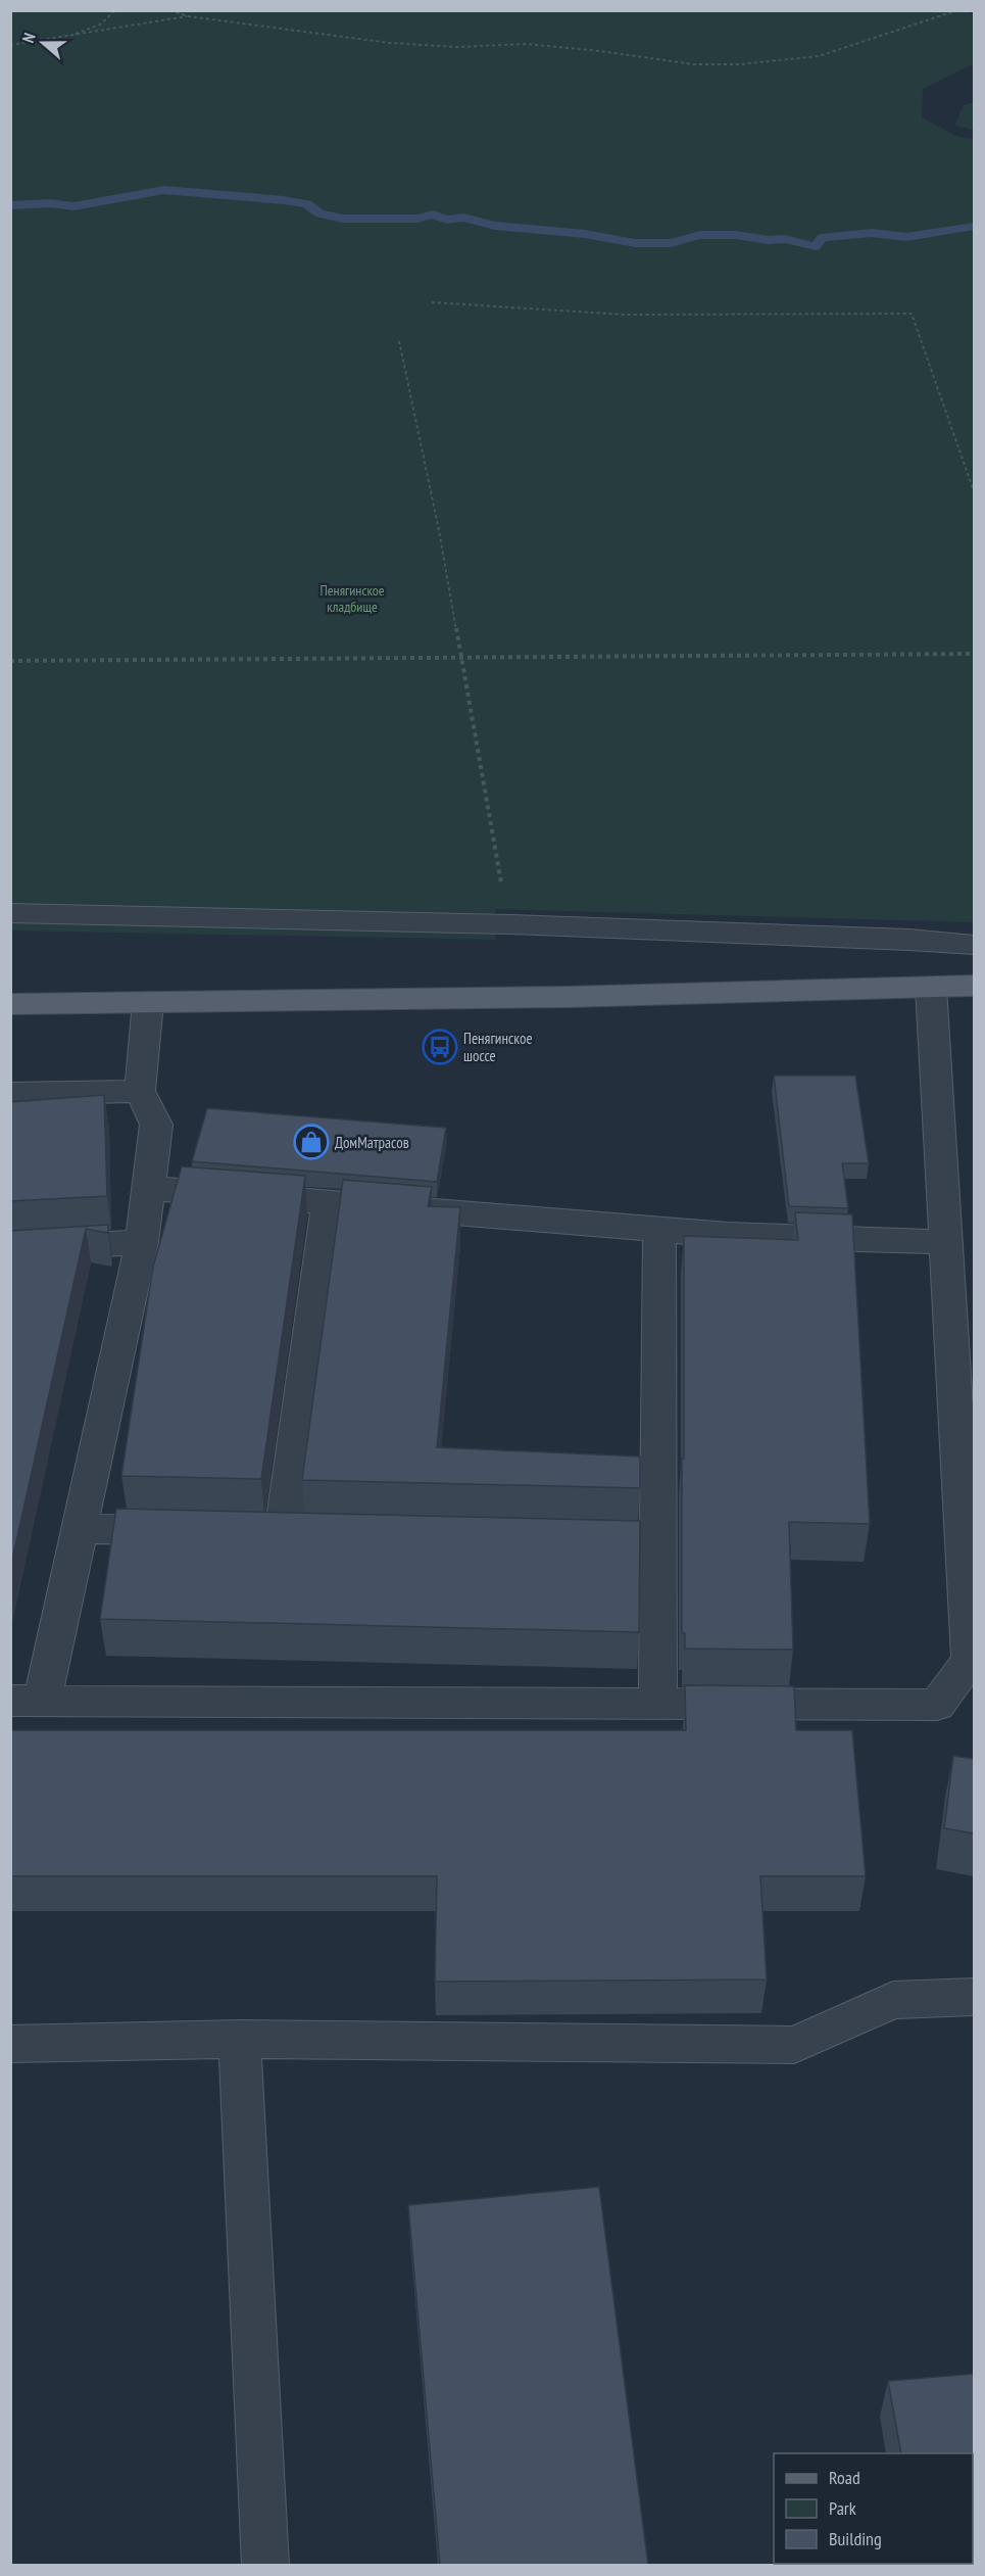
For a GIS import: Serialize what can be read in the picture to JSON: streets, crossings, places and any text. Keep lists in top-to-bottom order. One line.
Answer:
{"parks":["Пенягинское кладбище"],"places":{"bus stop":["Пенягинское шоссе"],"shop":["ДомМатрасов"]},"legend":["Road","Park","Building"],"north":"left"}
